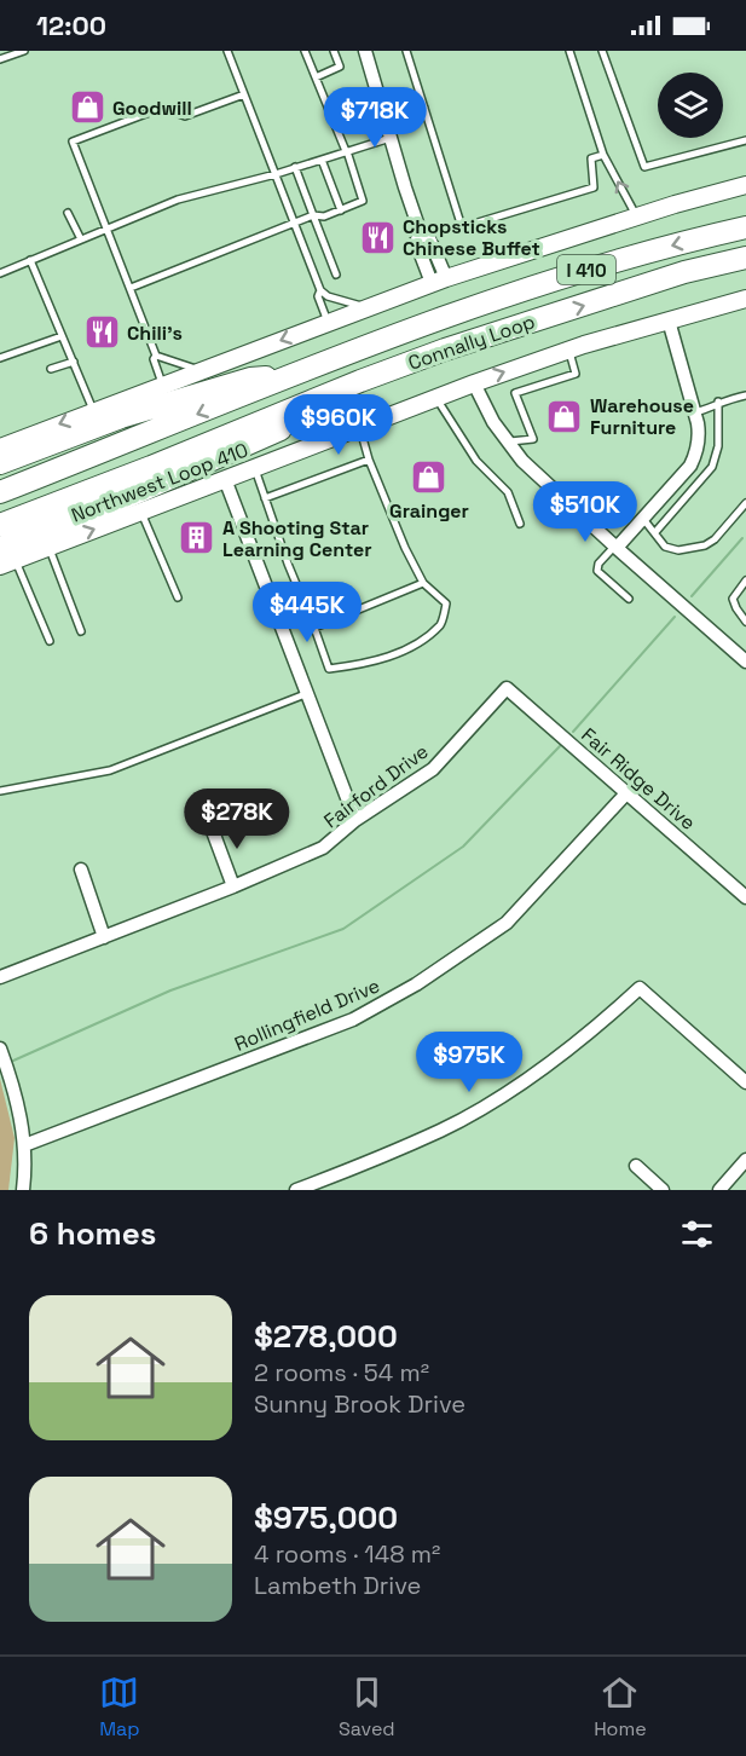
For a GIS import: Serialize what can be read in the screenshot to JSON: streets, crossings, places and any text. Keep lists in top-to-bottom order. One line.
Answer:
{"streets":{"highway":["I 410","Connally Loop"],"main road":["Northwest Loop 410"],"street":["Fair Ridge Drive","Fairford Drive","Rollingfield Drive"]},"crossings":[["Fair Ridge Drive","Fairford Drive"],["Fair Ridge Drive","Rollingfield Drive"]],"places":{"shop":["Goodwill","Warehouse Furniture","Grainger"],"restaurant":["Chopsticks Chinese Buffet","Chili's"],"building":["A Shooting Star Learning Center"]},"page":{"status":"12:00","price":["$718K","$960K","$510K","$445K","$278K","$975K"],"heading":"6 homes","list":[{"name":"$278,000","note":"2 rooms · 54 m² · Sunny Brook Drive"},{"name":"$975,000","note":"4 rooms · 148 m² · Lambeth Drive"}],"tabs":["Map","Saved","Home"]}}
